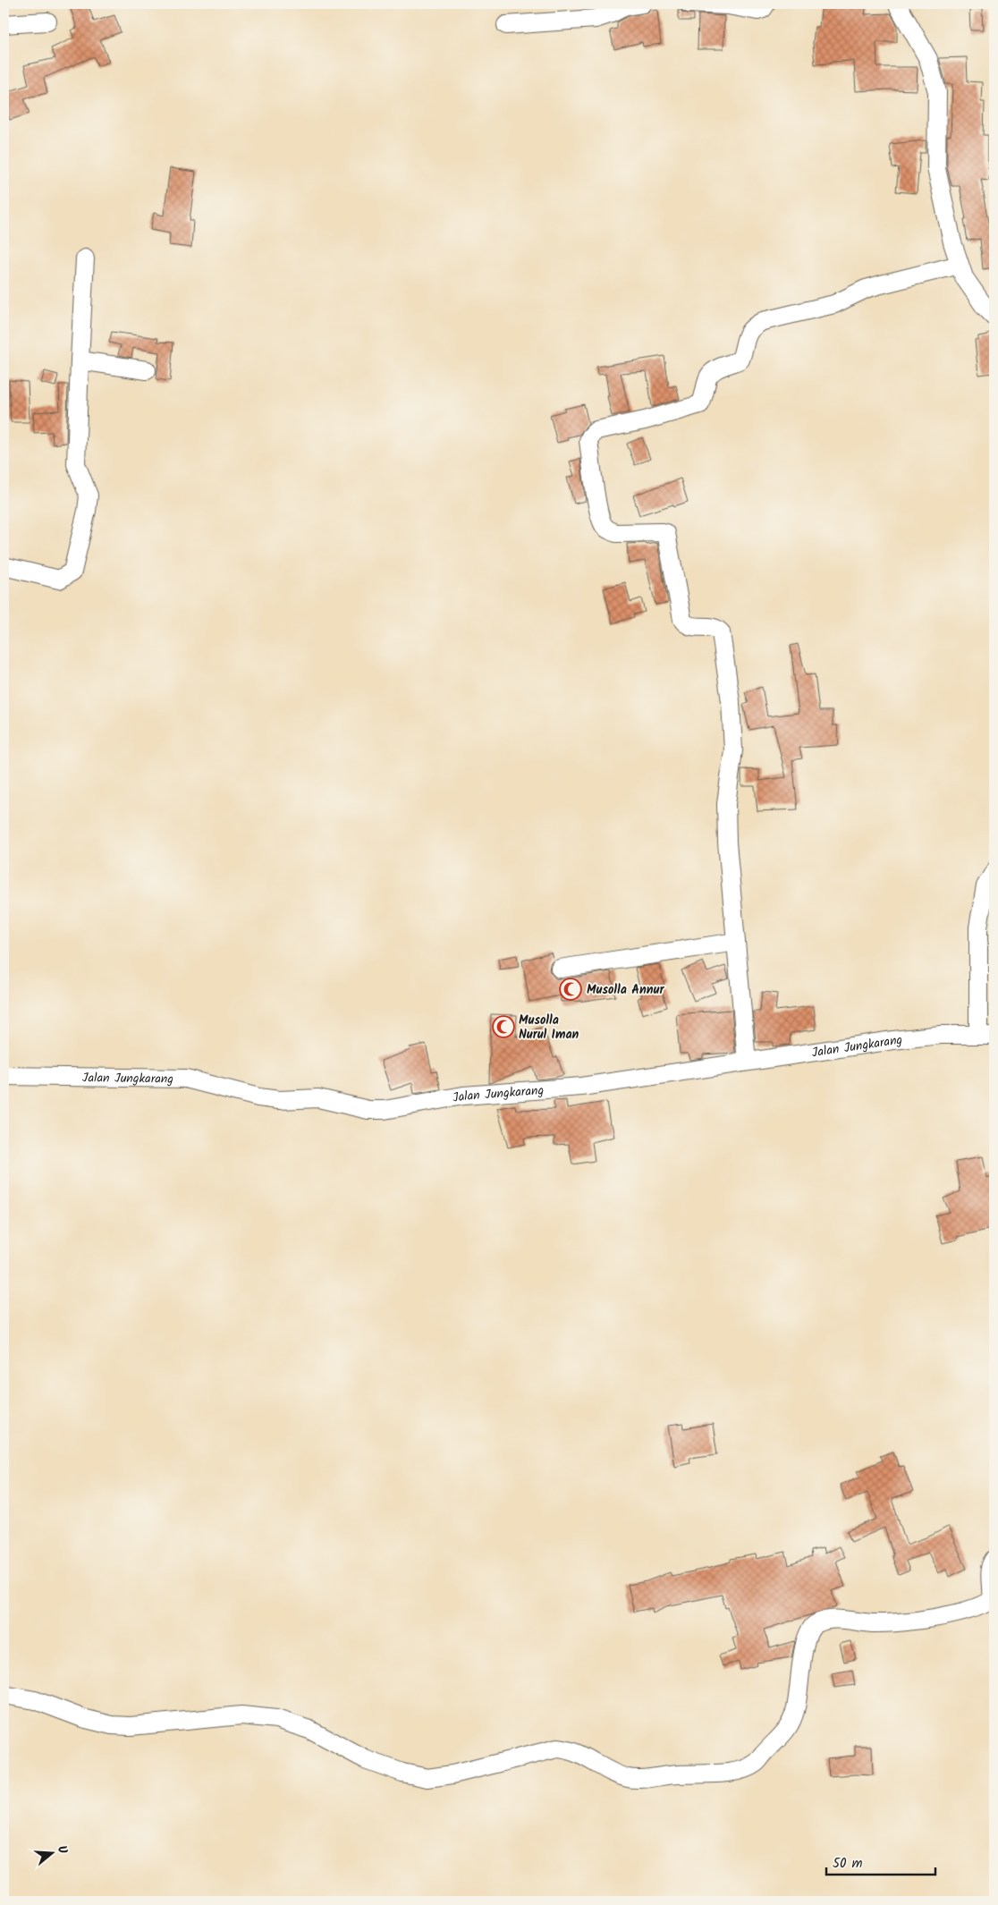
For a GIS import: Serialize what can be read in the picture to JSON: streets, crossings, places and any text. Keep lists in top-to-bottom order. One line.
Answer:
{"streets":{"street":["Jalan Jungkarang"]},"places":{"mosque":["Musolla Annur","Musolla Nurul Iman"]},"scale_bar":"50 m","north":"right"}
